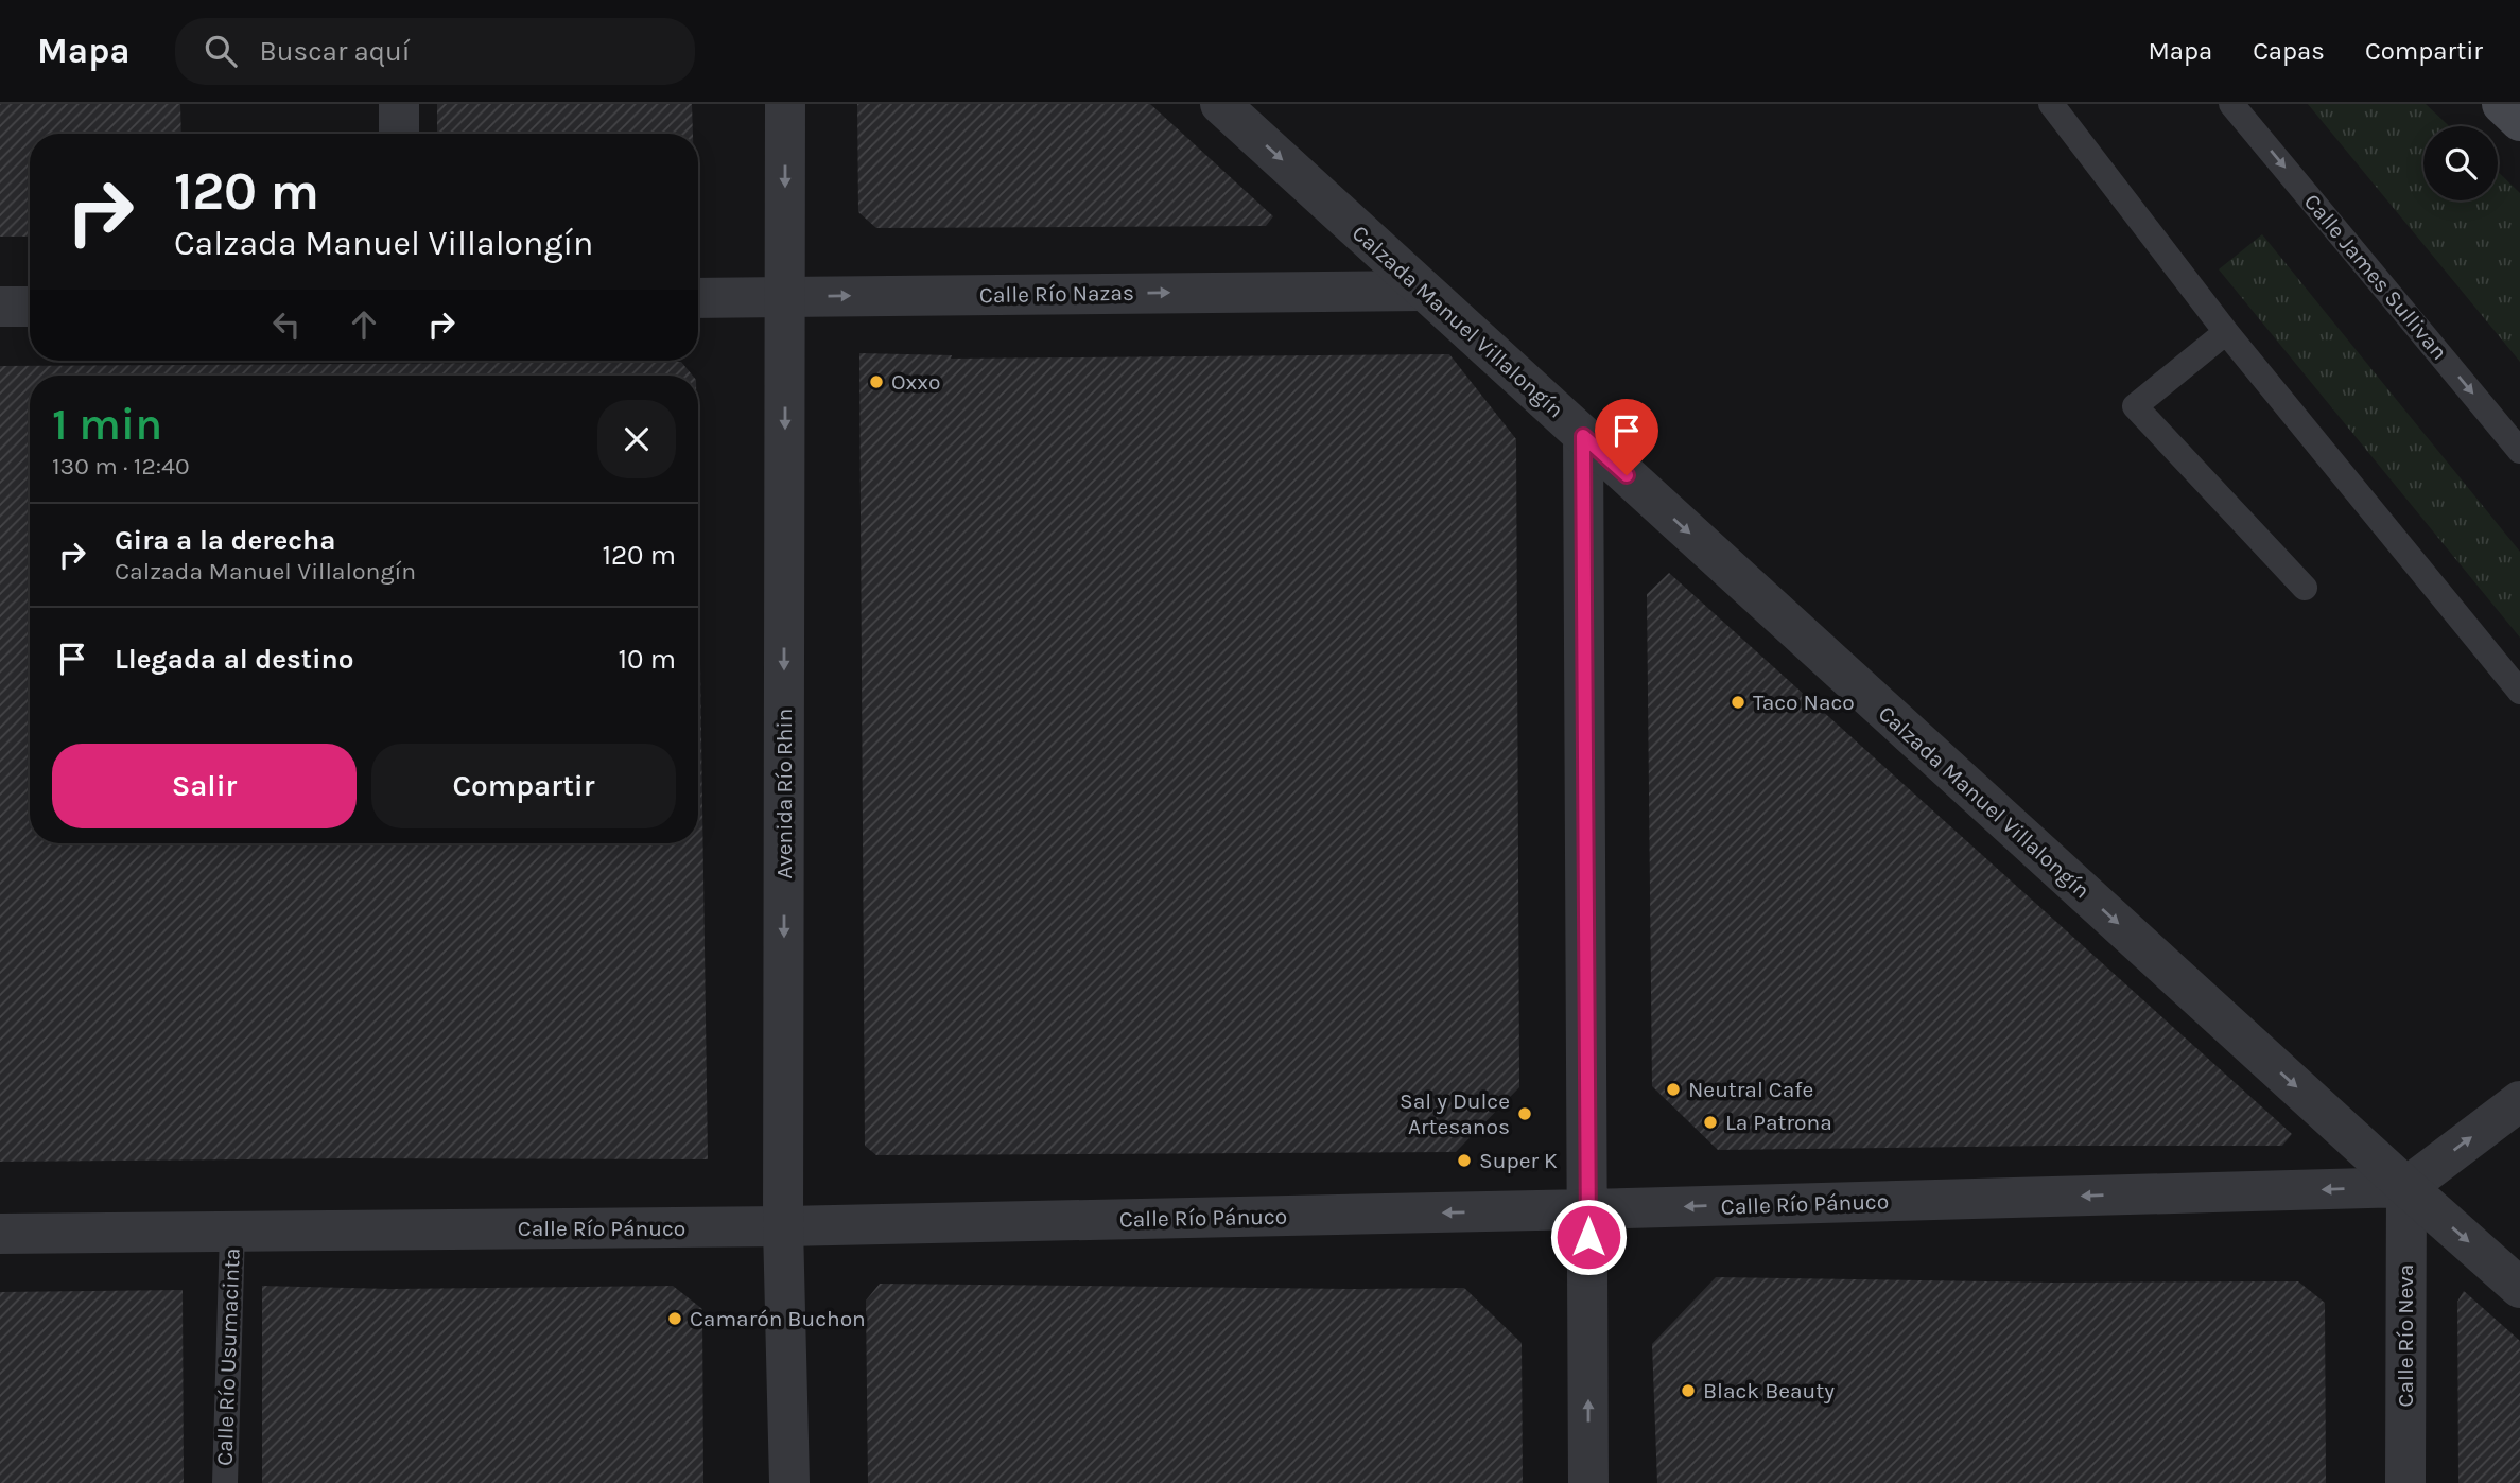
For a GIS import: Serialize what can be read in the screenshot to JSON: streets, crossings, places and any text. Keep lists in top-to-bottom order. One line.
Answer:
{"streets":{"street":["Calle Río Nazas","Calzada Manuel Villalongín","Avenida Río Rhin","Calle Río Pánuco","Calle Río Neva"],"lane":["Calle James Sullivan","Calle Río Usumacinta"]},"crossings":[["Calle Río Nazas","Calzada Manuel Villalongín"],["Calle Río Nazas","Avenida Río Rhin"],["Calzada Manuel Villalongín","Calle Río Pánuco"],["Calzada Manuel Villalongín","Calle Río Neva"],["Avenida Río Rhin","Calle Río Pánuco"],["Calle Río Pánuco","Calle Río Neva"],["Calle Río Pánuco","Calle Río Usumacinta"]],"one_way":["Calle Río Nazas","Calzada Manuel Villalongín","Avenida Río Rhin","Calle Río Pánuco"],"places":["Oxxo","Taco Naco","Neutral Cafe","Sal y Dulce Artesanos","La Patrona","Super K","Camarón Buchon","Black Beauty"],"page":{"header":"Mapa","search":"Buscar aquí","nav":["Mapa","Capas","Compartir"],"turn":["120 m","Calzada Manuel Villalongín"],"heading":["1 min","130 m · 12:40"],"list":[{"name":"Gira a la derecha","note":"Calzada Manuel Villalongín","value":"120 m"},{"name":"Llegada al destino","value":"10 m"}],"buttons":["Salir","Compartir"]}}
